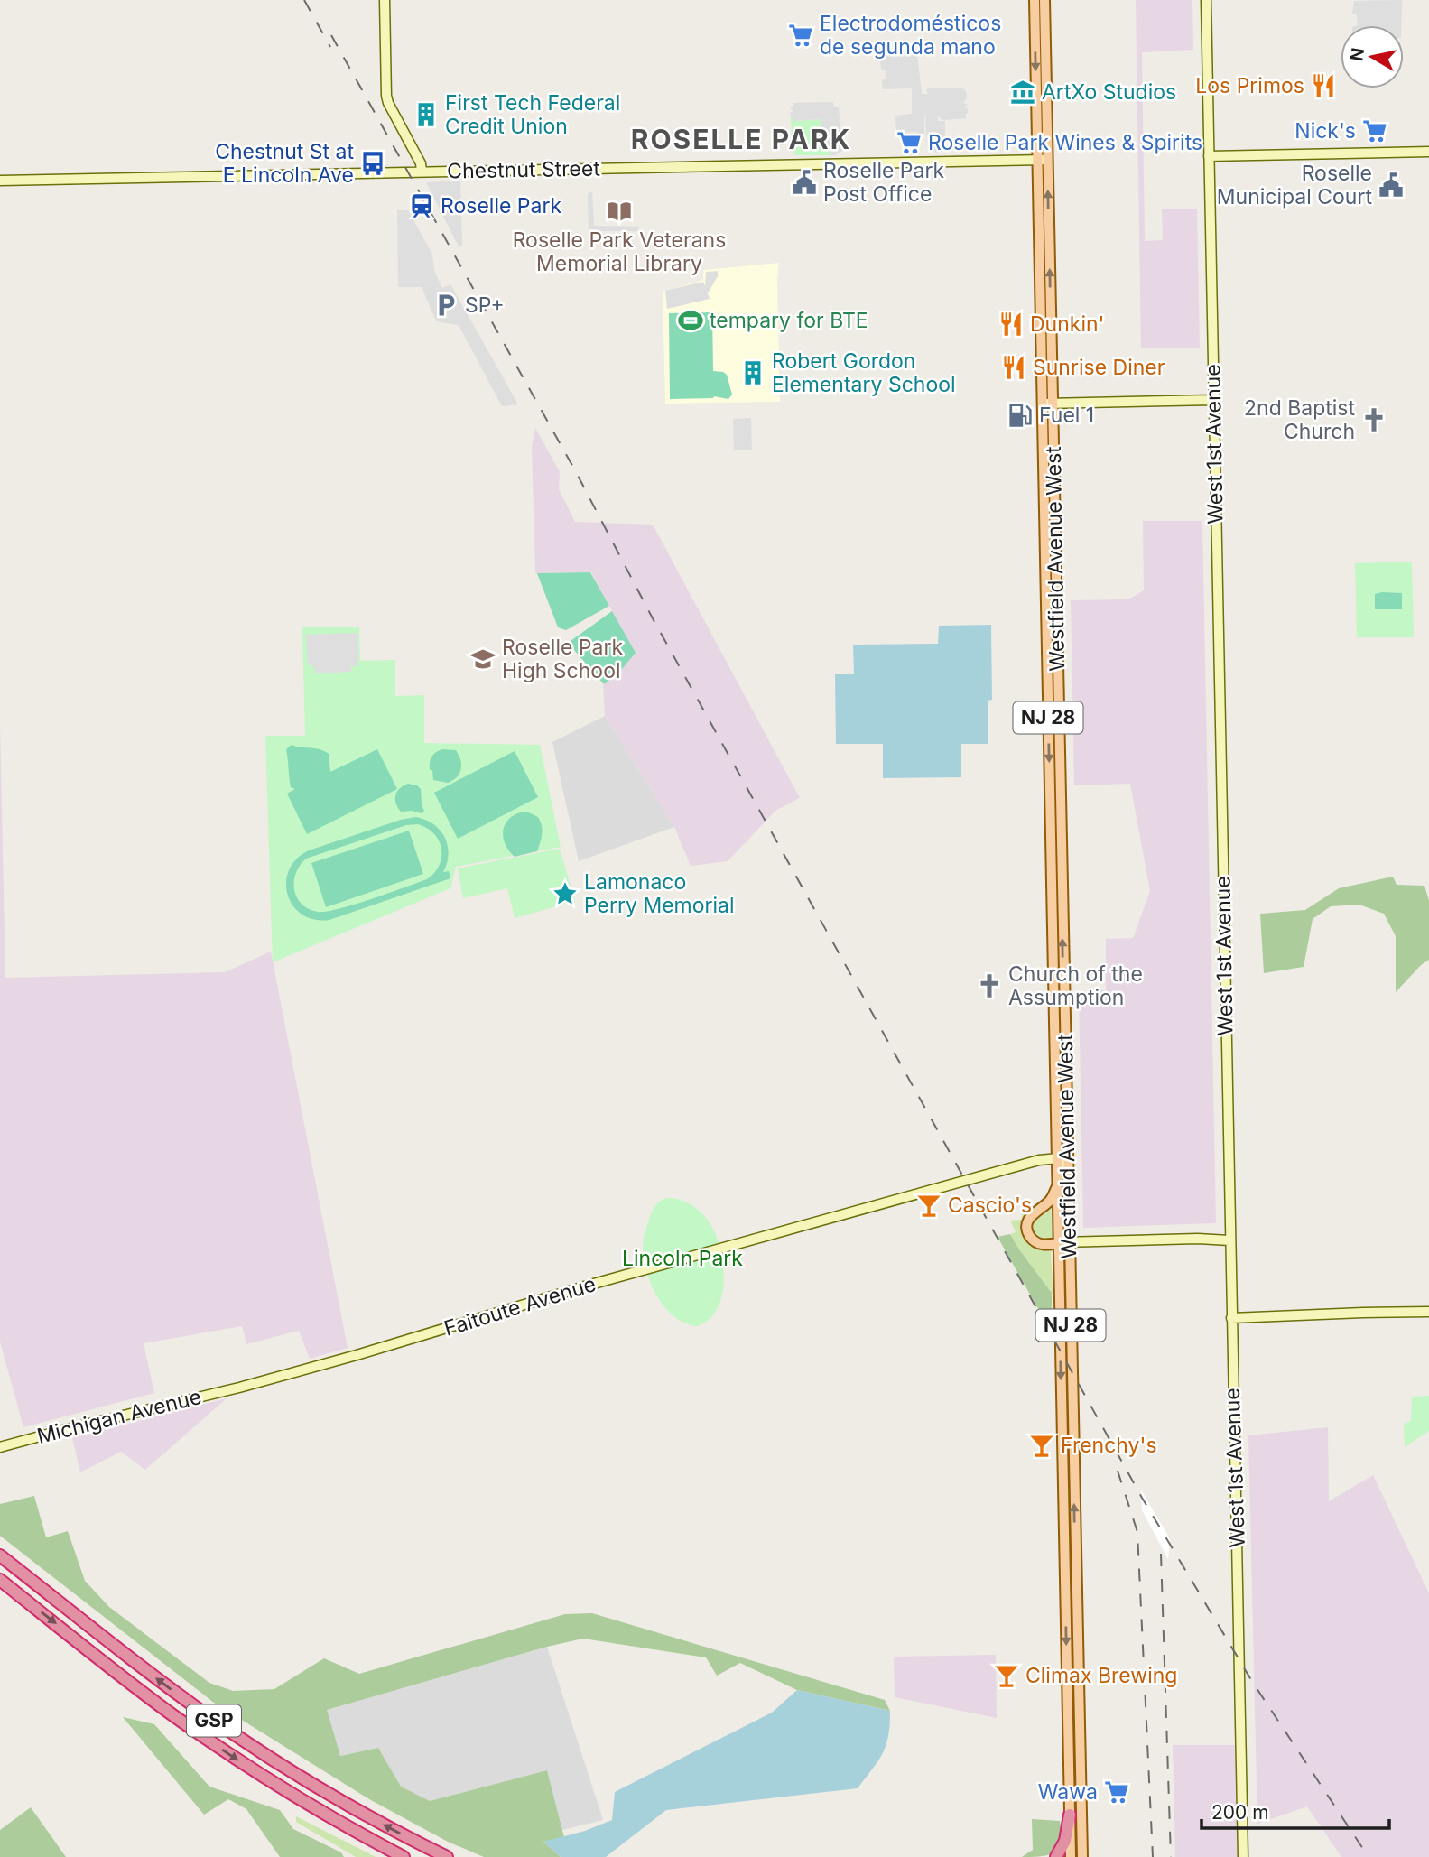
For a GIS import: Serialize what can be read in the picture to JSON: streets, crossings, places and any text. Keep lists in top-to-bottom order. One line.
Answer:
{"streets":{"highway":["GSP"],"main road":["Westfield Avenue West","NJ 28"],"street":["Chestnut Street","West 1st Avenue","Faitoute Avenue","Michigan Avenue"]},"crossings":[["Chestnut Street","Westfield Avenue West"],["Chestnut Street","NJ 28"],["Westfield Avenue West","NJ 28"],["Westfield Avenue West","Faitoute Avenue"],["Faitoute Avenue","Michigan Avenue"]],"districts":["ROSELLE PARK"],"parks":["Lincoln Park"],"places":{"supermarket":["Electrodomésticos de segunda mano","Nick's","Roselle Park Wines & Spirits","Wawa"],"restaurant":["Los Primos","Dunkin'","Sunrise Diner"],"museum":["ArtXo Studios"],"building":["First Tech Federal Credit Union","Robert Gordon Elementary School"],"bus stop":["Chestnut St at E Lincoln Ave"],"public building":["Roselle Park Post Office","Roselle Municipal Court"],"station":["Roselle Park"],"library":["Roselle Park Veterans Memorial Library"],"parking":["SP+"],"sports":["tempary for BTE"],"fuel station":["Fuel 1"],"church":["2nd Baptist Church","Church of the Assumption"],"school or university":["Roselle Park High School"],"place":["Lamonaco Perry Memorial"],"bar":["Cascio's","Frenchy's","Climax Brewing"]},"scale_bar":"200 m","north":"left"}
